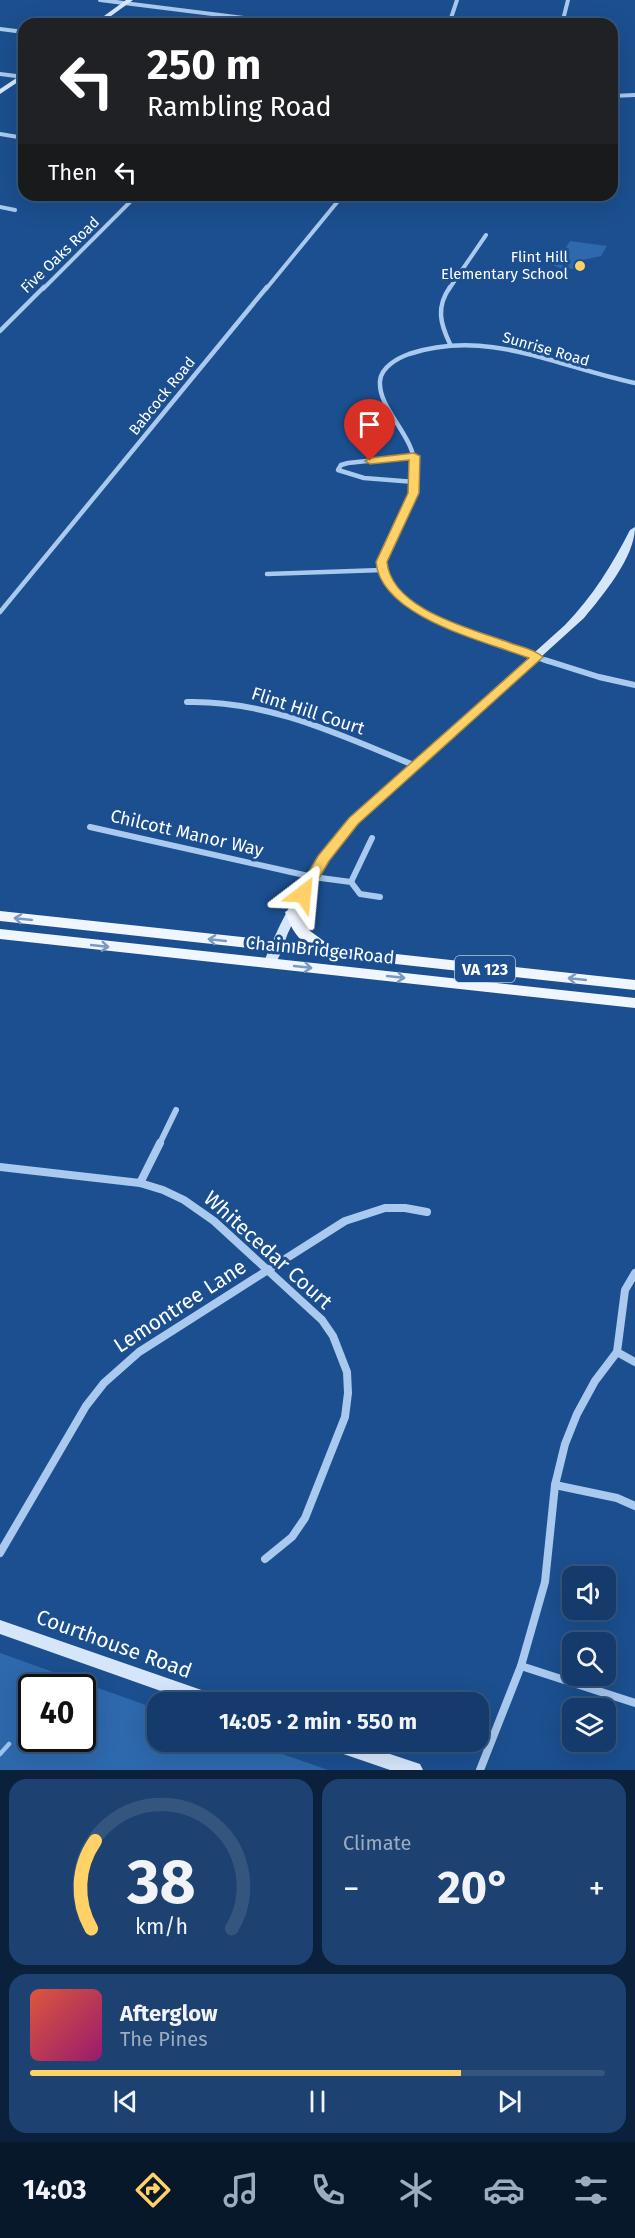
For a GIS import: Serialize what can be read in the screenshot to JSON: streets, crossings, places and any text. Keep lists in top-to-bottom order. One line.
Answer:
{"streets":{"main road":["Chain Bridge Road","VA 123"],"street":["Five Oaks Road","Sunrise Road","Babcock Road","Flint Hill Court","Chilcott Manor Way","Whitecedar Court","Lemontree Lane","Courthouse Road"]},"crossings":[["Whitecedar Court","Lemontree Lane"]],"places":["Flint Hill Elementary School"],"page":{"turn":["250 m","Rambling Road"],"then":"Then","limit":"40","trip":"14:05 · 2 min · 550 m","tile":"Climate","heat":["−","20°","+"],"song":["Afterglow","The Pines"],"tabs":"14:03","gauge":["38","km/h"]}}
